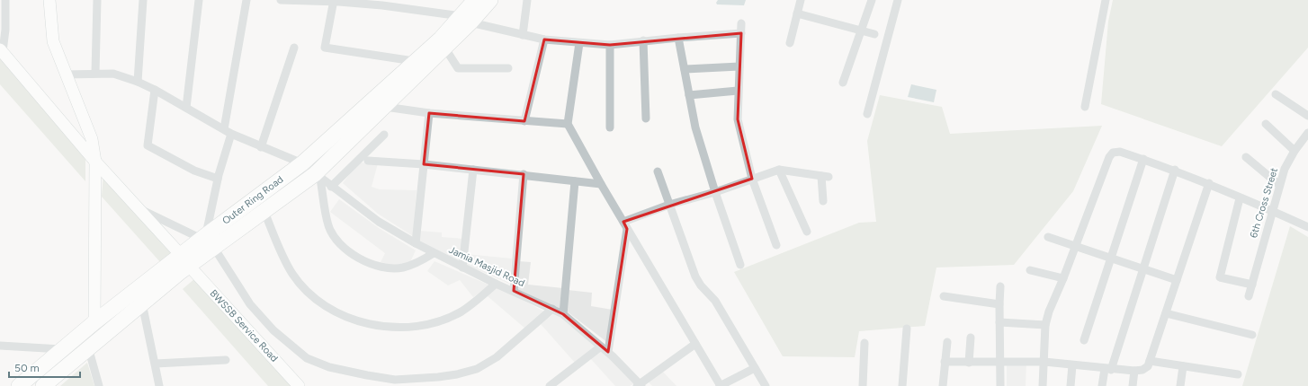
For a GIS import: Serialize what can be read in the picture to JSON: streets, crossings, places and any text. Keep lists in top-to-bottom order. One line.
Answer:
{"streets":{"highway":["Outer Ring Road"],"street":["6th Cross Street","Jamia Masjid Road","BWSSB Service Road"]},"crossings":[["Outer Ring Road","Jamia Masjid Road"],["Outer Ring Road","BWSSB Service Road"]],"scale_bar":"50 m"}
